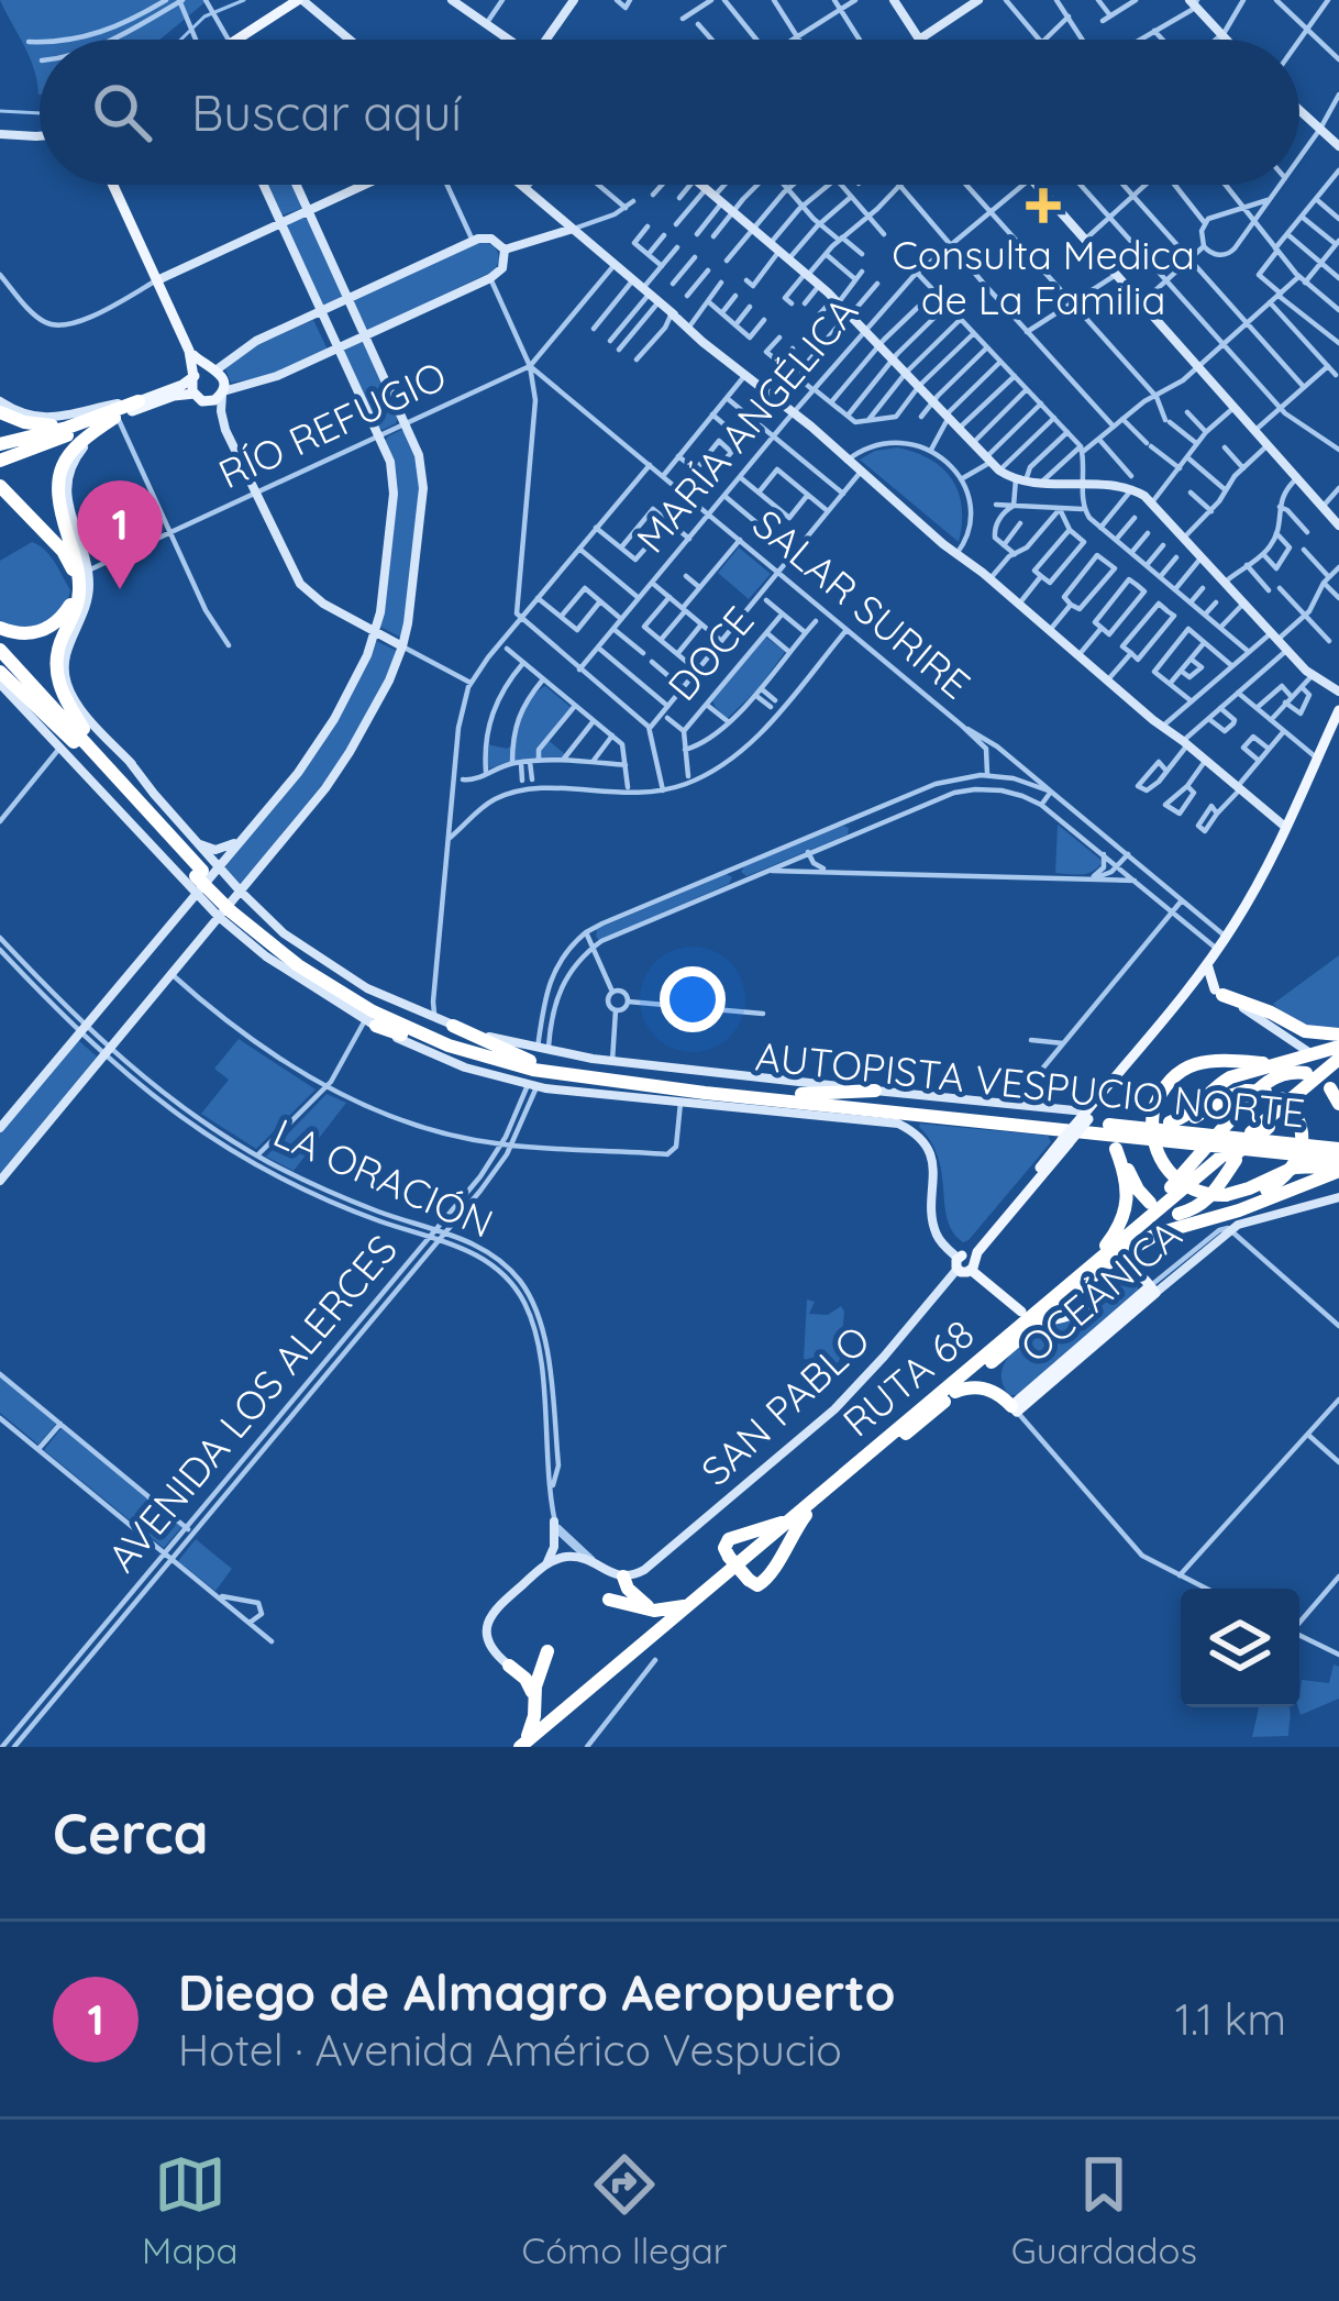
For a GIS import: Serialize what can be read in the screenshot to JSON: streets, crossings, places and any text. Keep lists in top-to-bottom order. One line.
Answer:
{"streets":{"highway":["AUTOPISTA VESPUCIO NORTE","RUTA 68"],"main road":["OCEÁNICA","SAN PABLO"],"street":["RÍO REFUGIO","MARÍA ANGÉLICA","SALAR SURIRE","DOCE","LA ORACIÓN","AVENIDA LOS ALERCES"]},"crossings":[["RÍO REFUGIO","SALAR SURIRE"],["MARÍA ANGÉLICA","SALAR SURIRE"],["SALAR SURIRE","SAN PABLO"],["AUTOPISTA VESPUCIO NORTE","SAN PABLO"],["LA ORACIÓN","AVENIDA LOS ALERCES"]],"places":{"health":["Consulta Medica de La Familia"]},"page":{"search":"Buscar aquí","pins":"1","heading":"Cerca","list":[{"mark":"1","name":"Diego de Almagro Aeropuerto","note":"Hotel · Avenida Américo Vespucio","value":"1.1 km"}],"nav":["Mapa","Cómo llegar","Guardados"]}}
